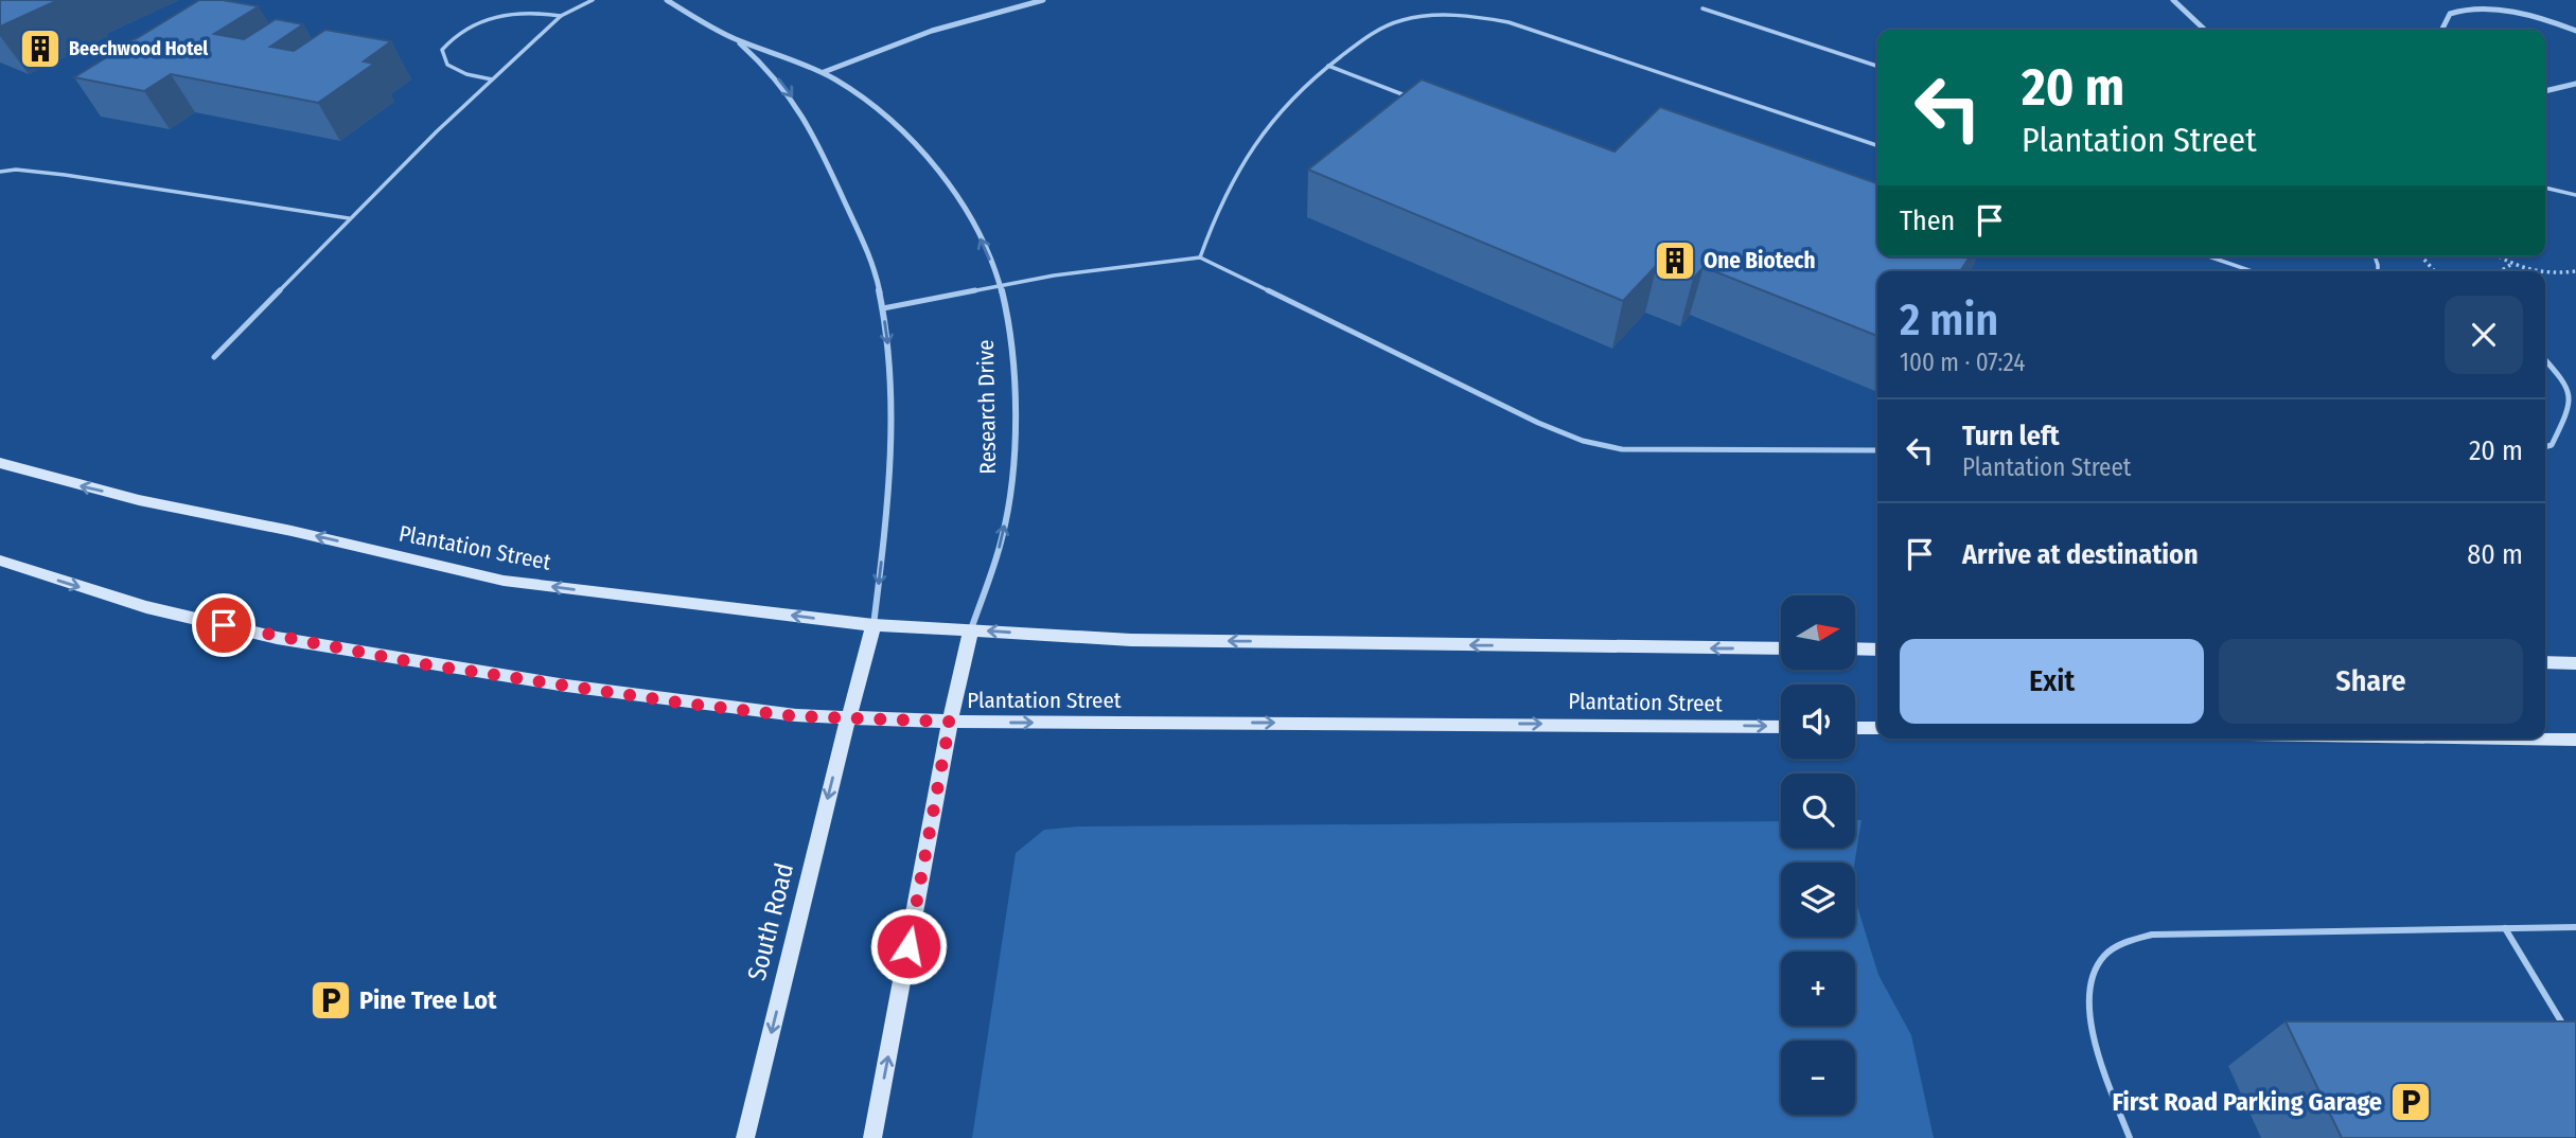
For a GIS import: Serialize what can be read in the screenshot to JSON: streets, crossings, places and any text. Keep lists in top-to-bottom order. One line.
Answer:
{"streets":{"main road":["Research Drive","Plantation Street","South Road"]},"crossings":[["Research Drive","Plantation Street"],["Research Drive","South Road"],["Plantation Street","South Road"]],"places":{"building":["Beechwood Hotel","One Biotech"],"parking":["Pine Tree Lot","First Road Parking Garage"]},"north":"right","page":{"turn":["20 m","Plantation Street"],"then":"Then","heading":["2 min","100 m · 07:24"],"list":[{"name":"Turn left","note":"Plantation Street","value":"20 m"},{"name":"Arrive at destination","value":"80 m"}],"map_buttons":["+","−"],"buttons":["Exit","Share"]}}
